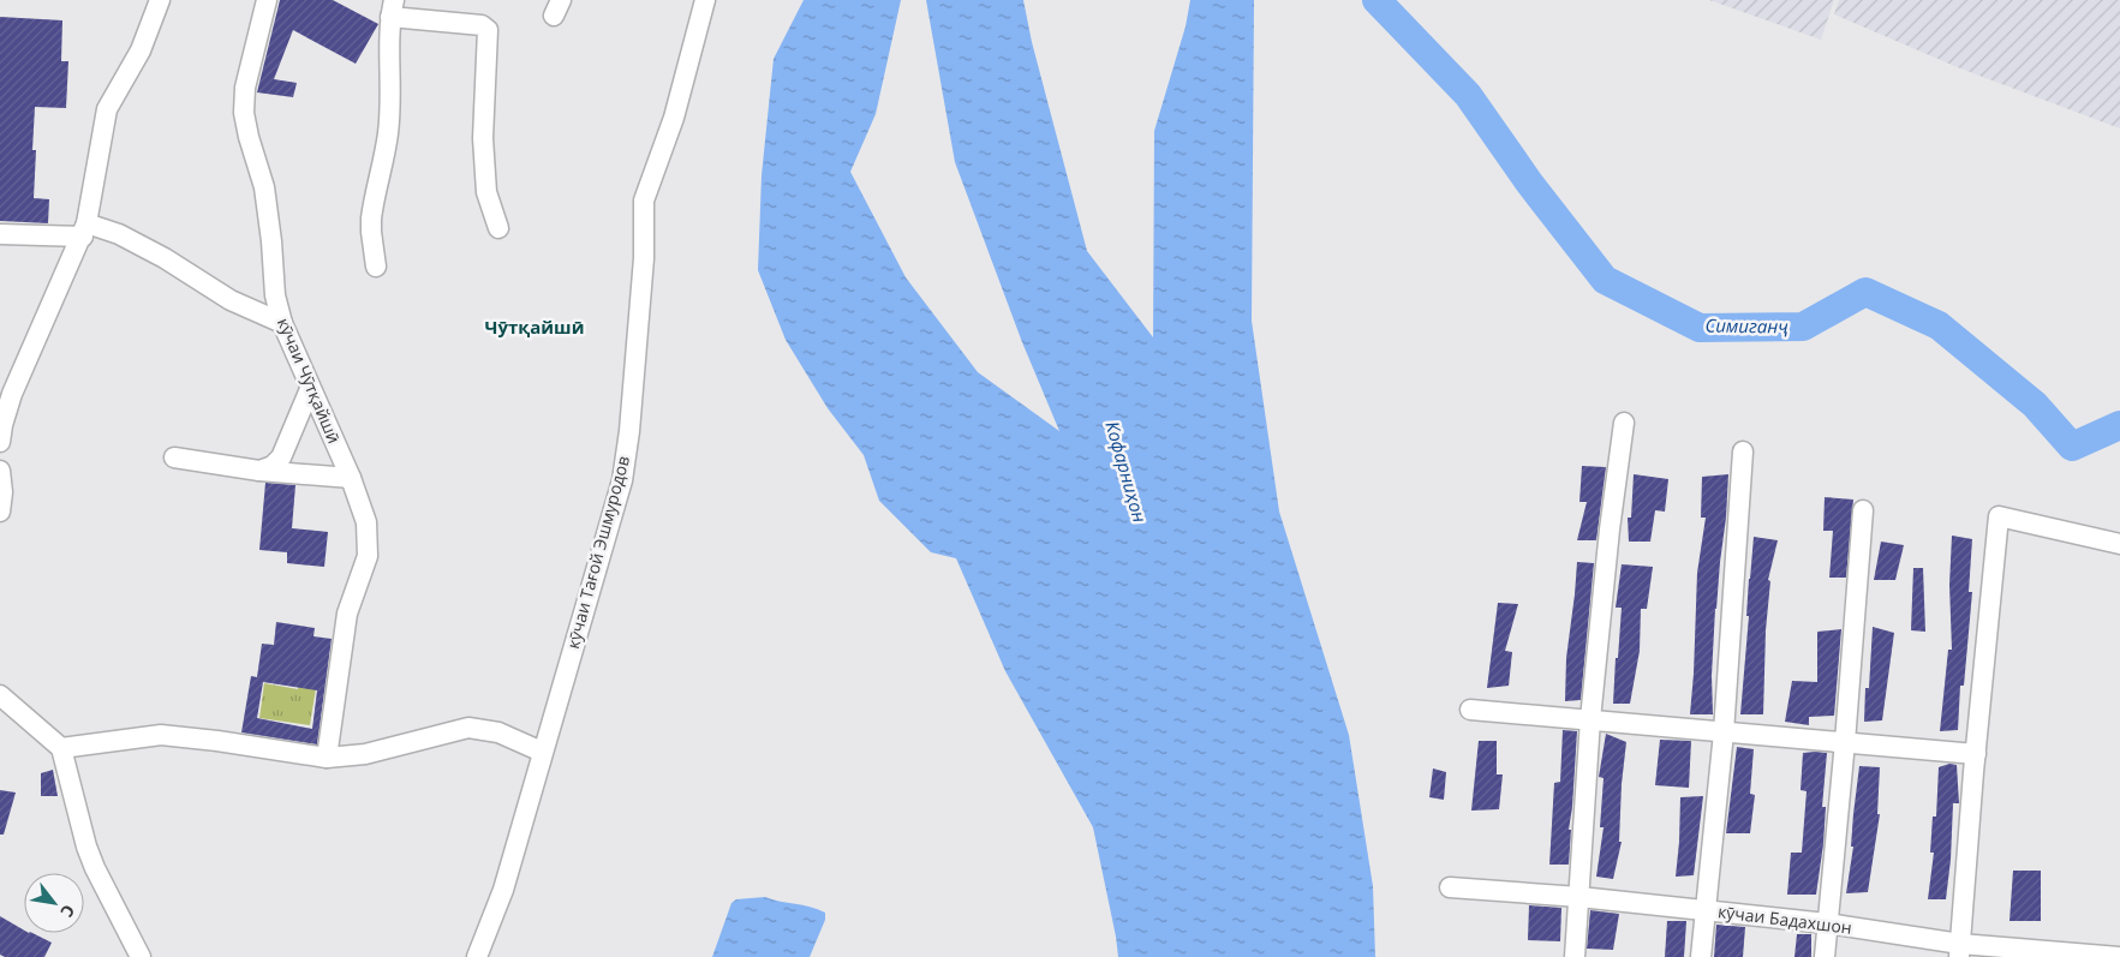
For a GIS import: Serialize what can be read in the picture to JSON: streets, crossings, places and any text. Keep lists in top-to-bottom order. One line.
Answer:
{"streets":{"street":["кӯчаи Чӯтқайшӣ","кӯчаи Тағой Эшмуродов","кӯчаи Бадахшон"]},"districts":["Чӯтқайшӣ"],"water":["Симиганҷ","Кофарниҳон"],"north":"bottom right"}
